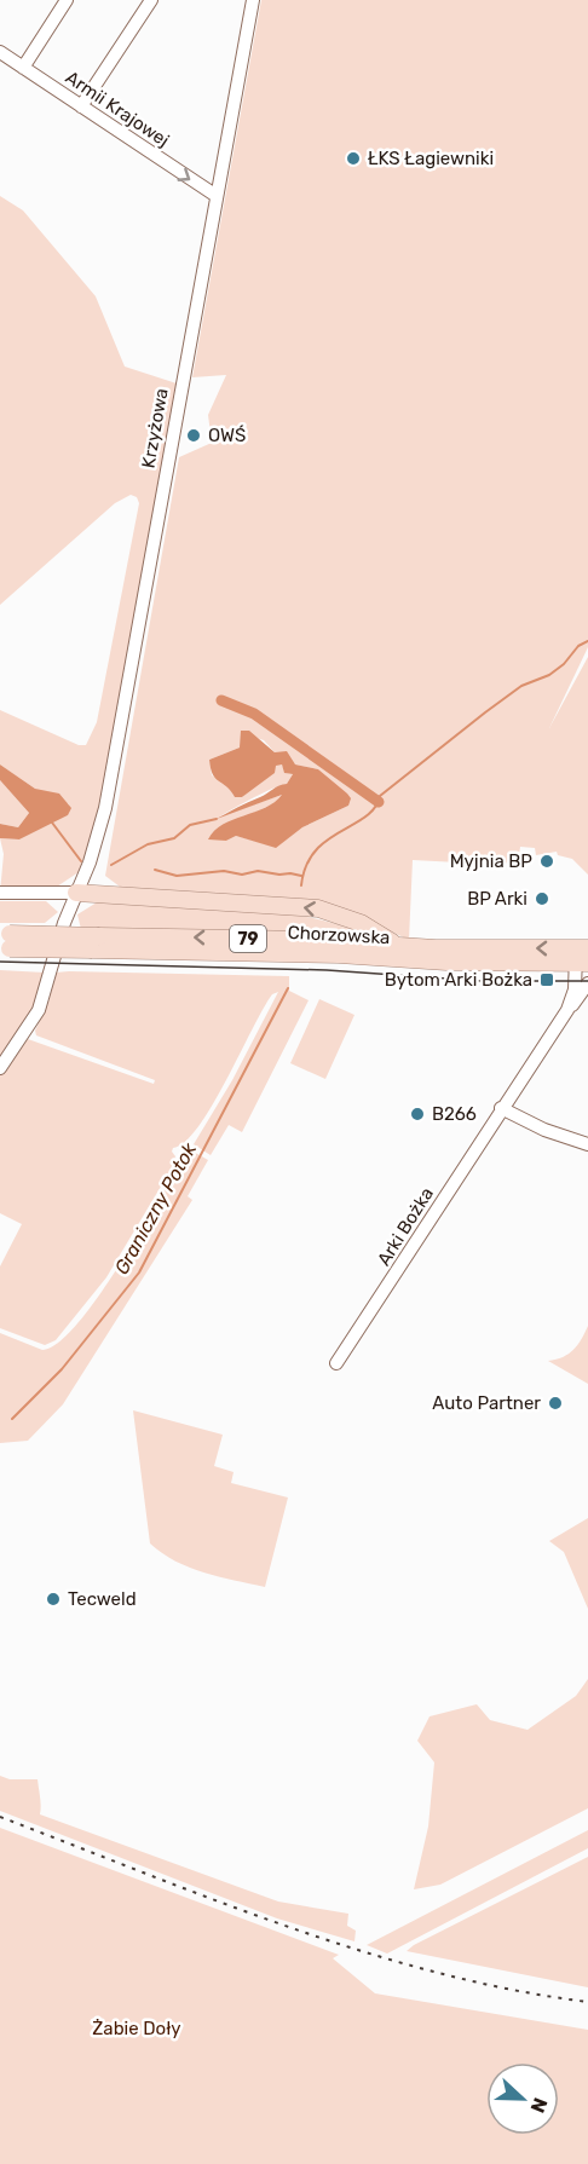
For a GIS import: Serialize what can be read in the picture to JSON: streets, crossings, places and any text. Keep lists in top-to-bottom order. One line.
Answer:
{"streets":{"main road":["Chorzowska","79"],"street":["Armii Krajowej","Krzyżowa","Arki Bożka"]},"crossings":[["Armii Krajowej","Krzyżowa"],["Chorzowska","Arki Bożka"]],"one_way":["Armii Krajowej"],"water":["Graniczny Potok"],"parks":["Żabie Doły"],"places":{"other":["ŁKS Łagiewniki","OWŚ","Myjnia BP","BP Arki","B266","Auto Partner","Tecweld"],"transit":["Bytom Arki Bożka"]},"north":"right"}
